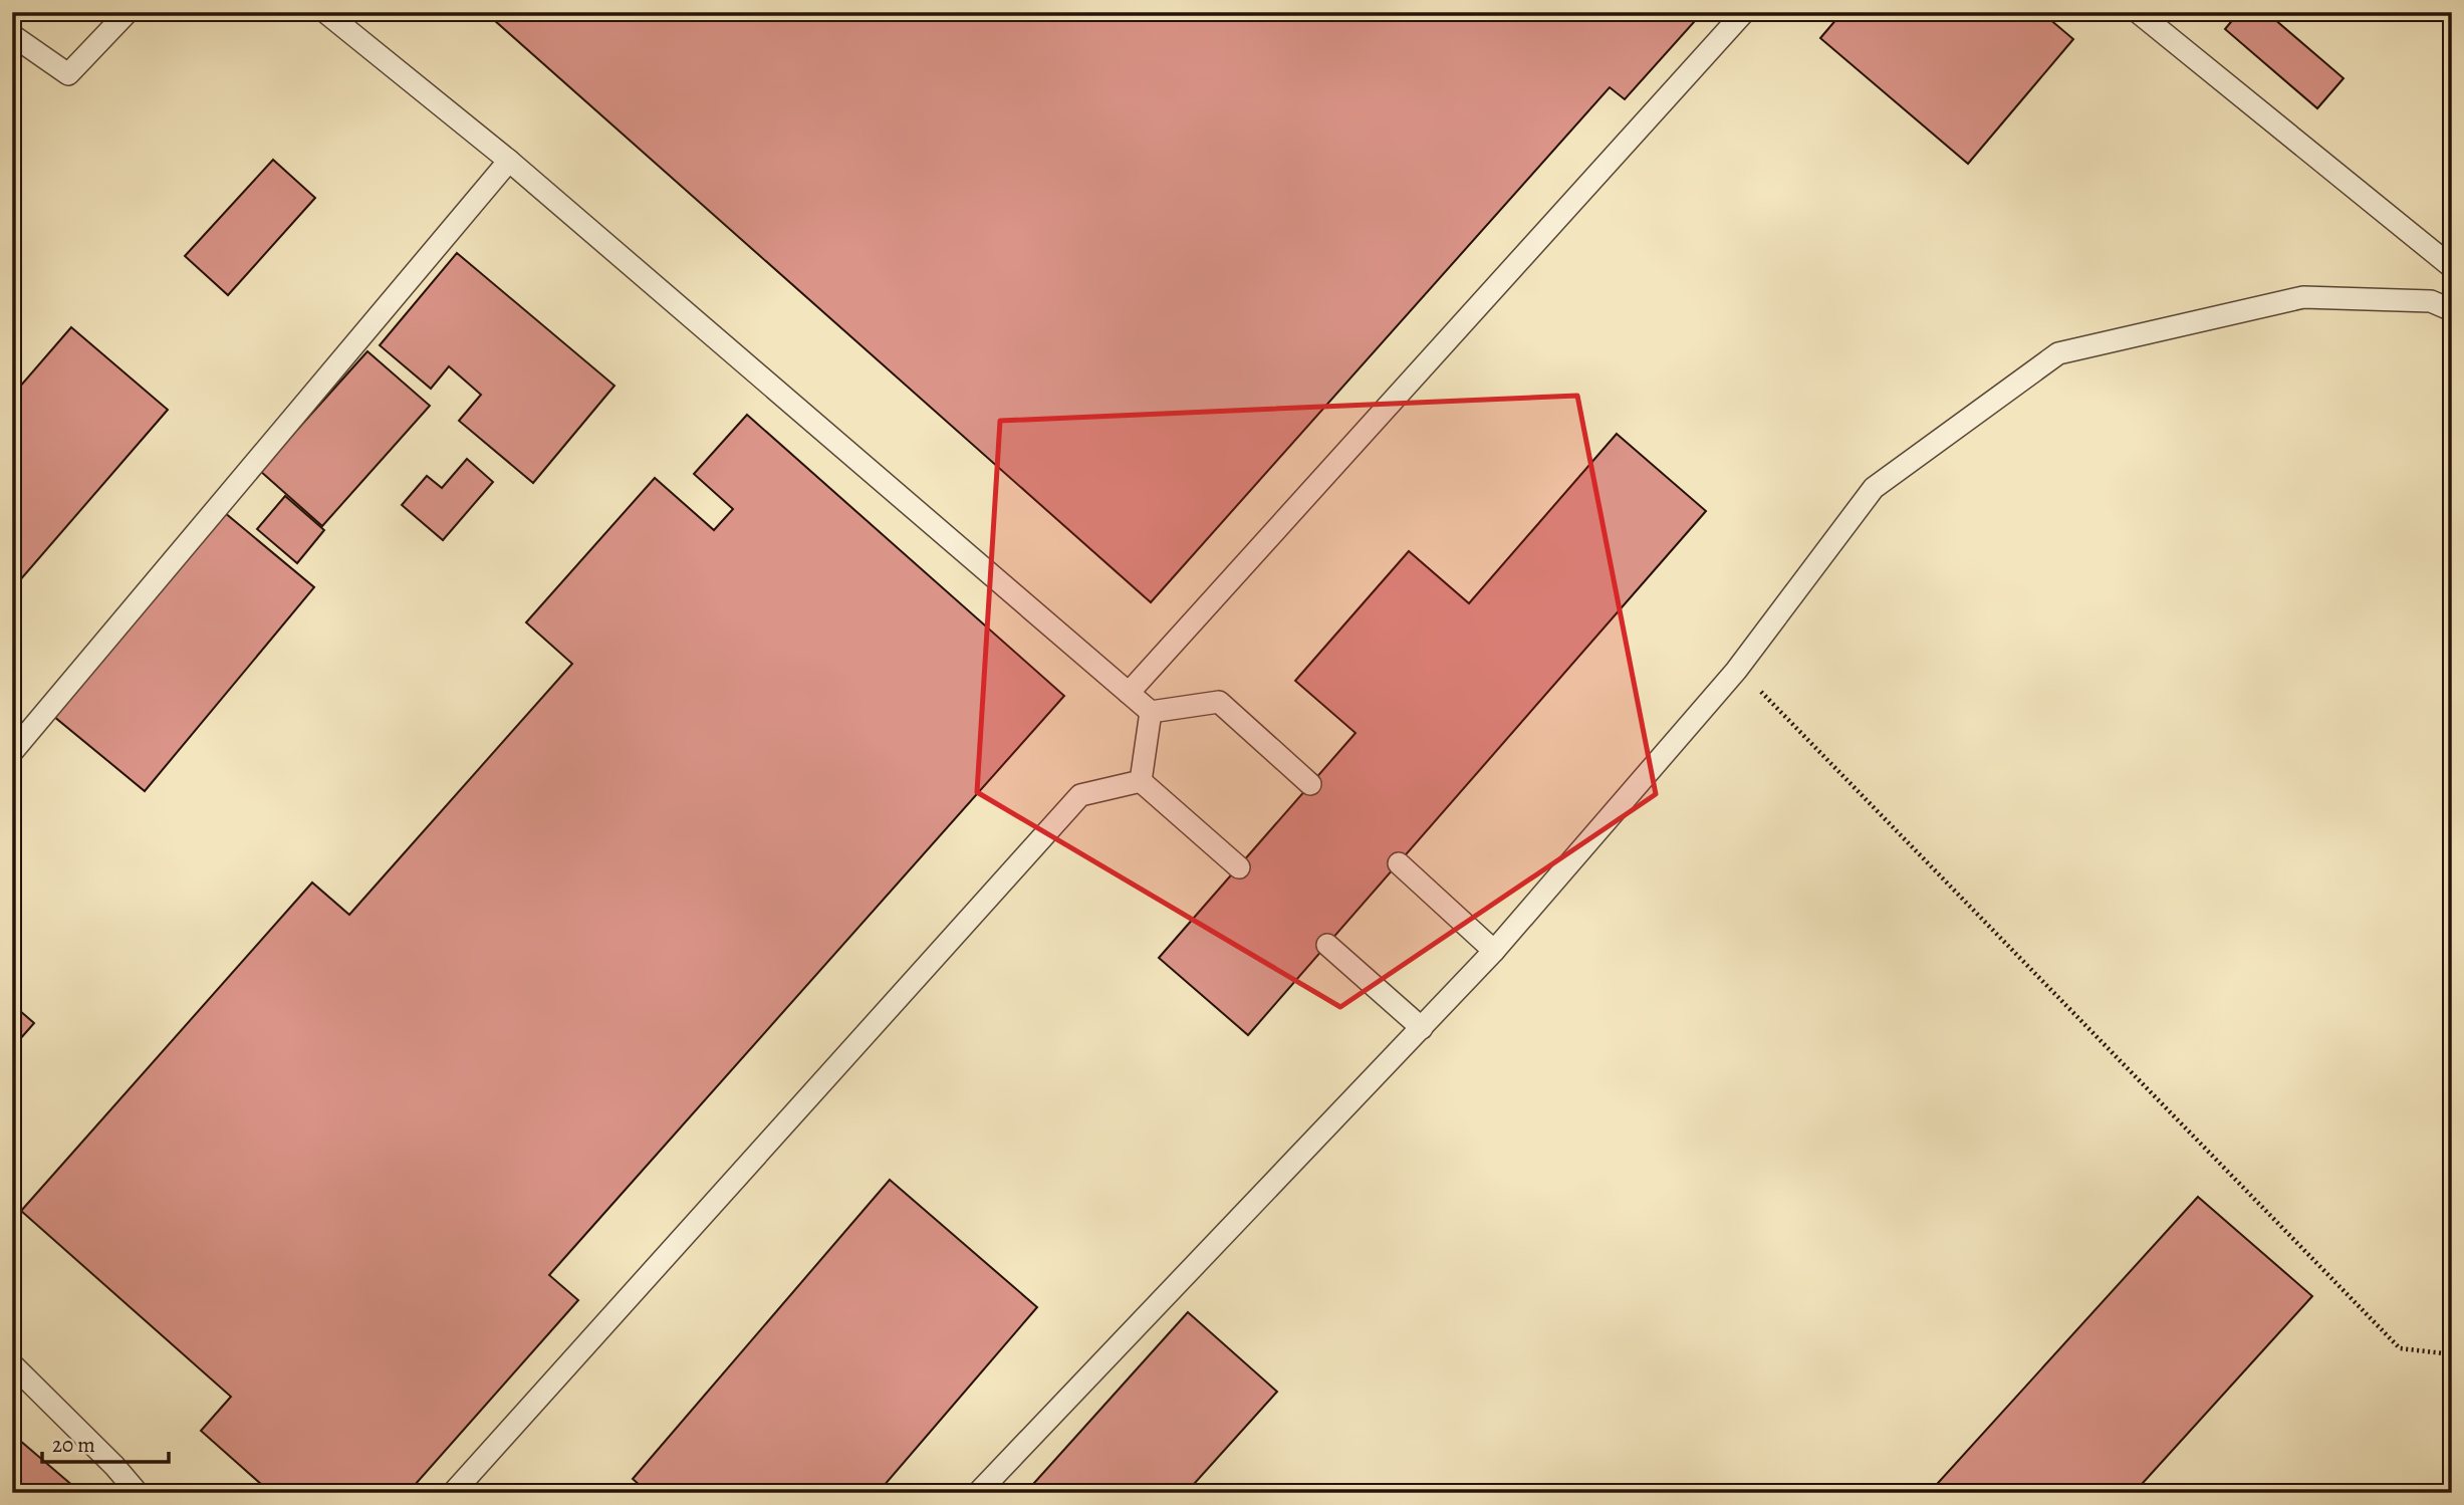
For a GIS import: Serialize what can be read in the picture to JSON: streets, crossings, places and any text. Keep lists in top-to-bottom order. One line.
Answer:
{"scale_bar":"20 m"}
